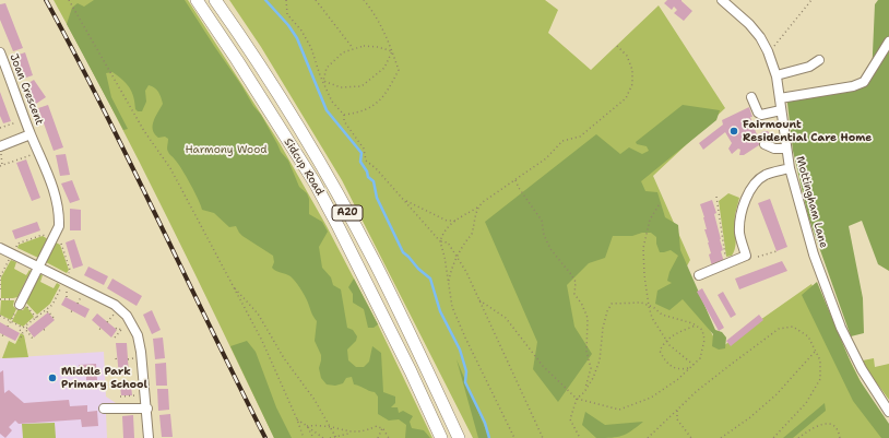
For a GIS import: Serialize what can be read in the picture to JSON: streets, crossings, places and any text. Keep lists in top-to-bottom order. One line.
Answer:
{"streets":{"highway":["Sidcup Road","A20"],"street":["Joan Crescent","Mottingham Lane"]},"parks":["Harmony Wood"],"places":["Fairmount Residential Care Home","Middle Park Primary School"]}
